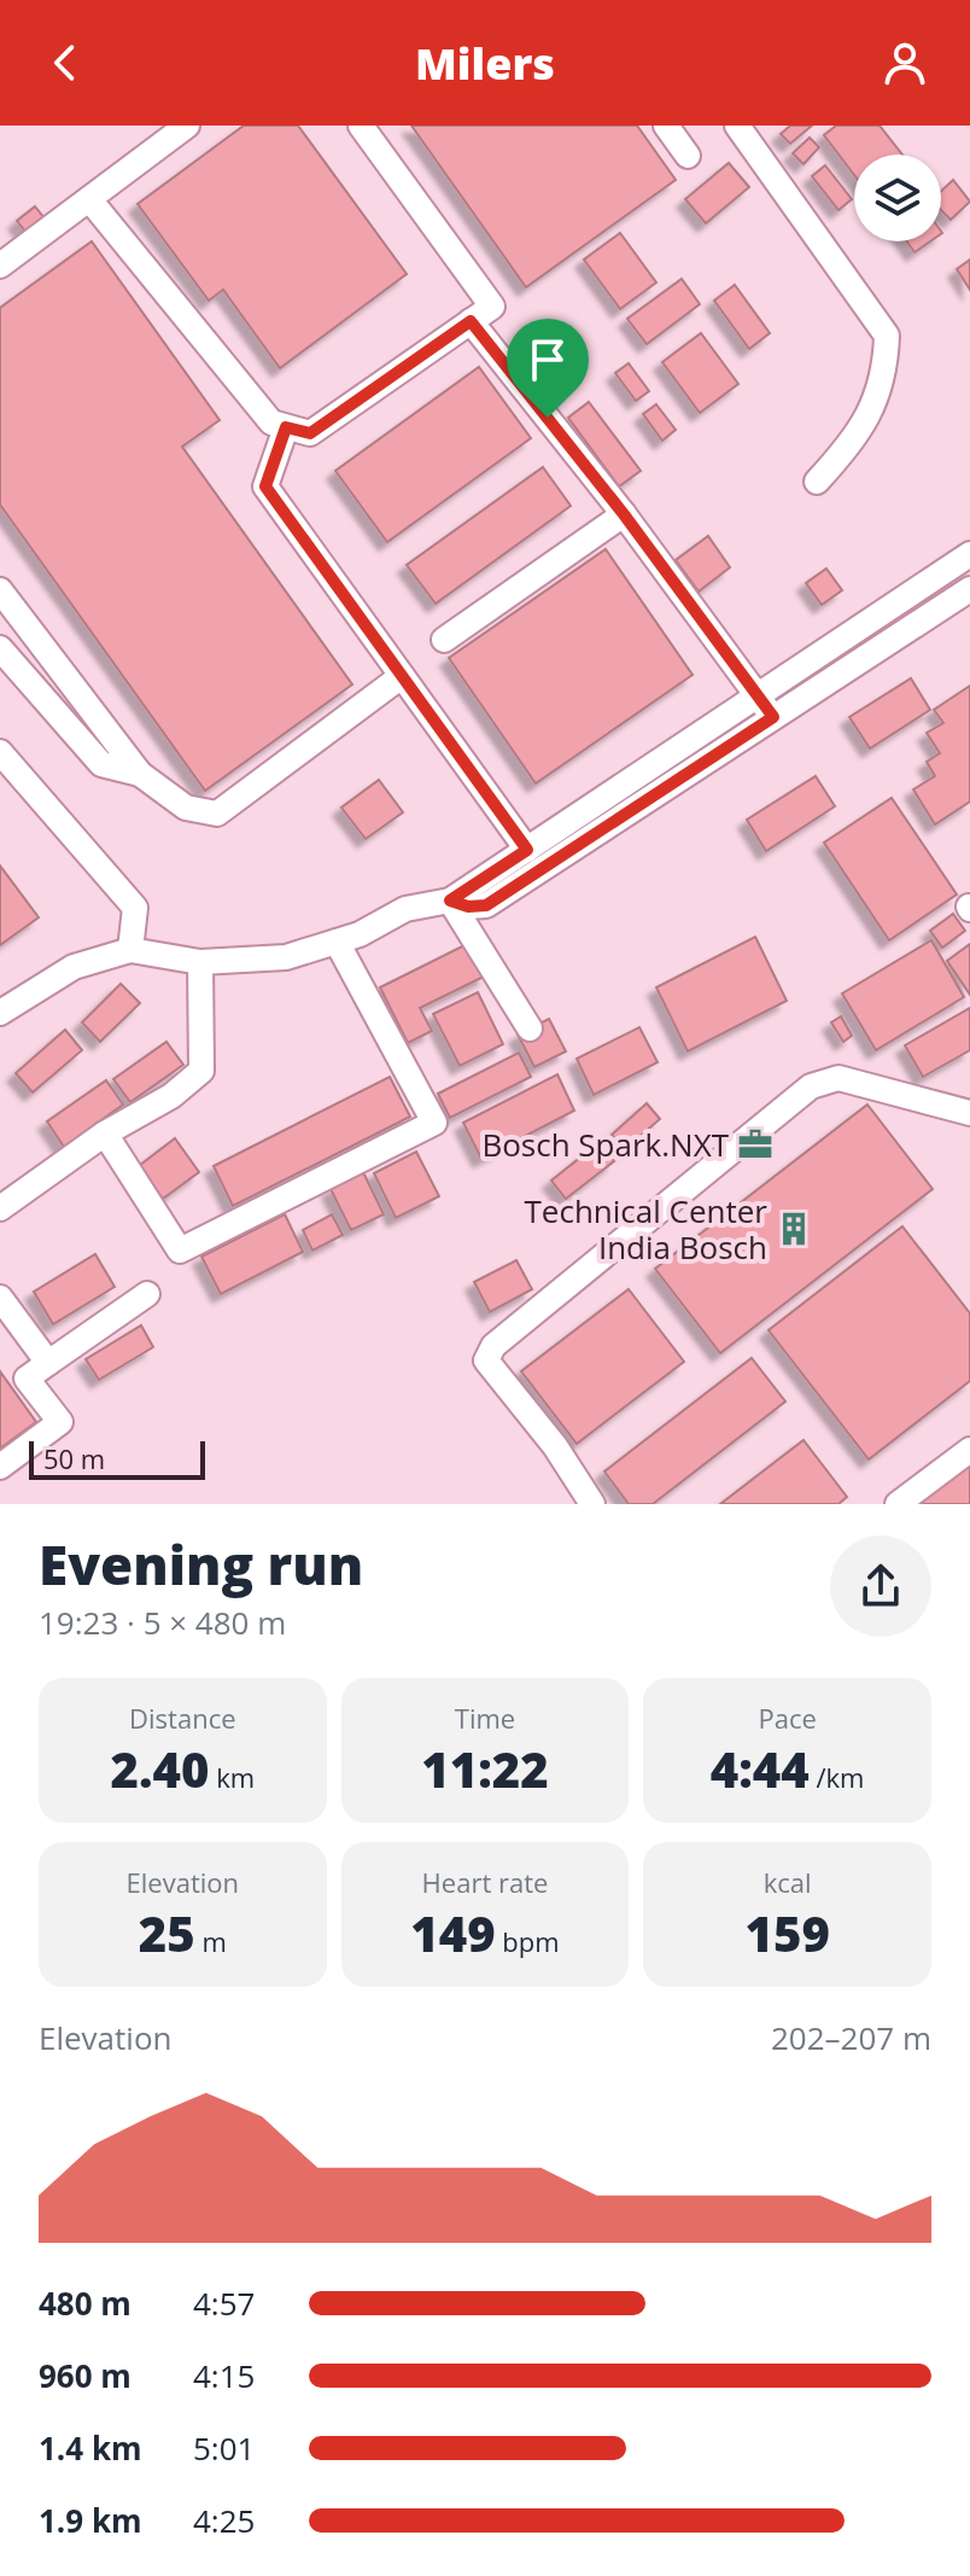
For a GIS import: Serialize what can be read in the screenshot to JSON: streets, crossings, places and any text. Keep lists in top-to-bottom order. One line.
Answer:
{"places":{"office":["Bosch Spark.NXT"],"building":["Technical Center India Bosch"]},"scale_bar":"50 m","page":{"header":"Milers","scale":"50 m","heading":["Evening run","19:23 · 5 × 480 m"],"stats":[["Distance","2.40 km"],["Time","11:22"],["Pace","4:44 /km"],["Elevation","25 m"],["Heart rate","149 bpm"],["kcal","159"]],"chart":["Elevation","202–207 m"],"list":[{"name":"480 m","note":"4:57"},{"name":"960 m","note":"4:15"},{"name":"1.4 km","note":"5:01"},{"name":"1.9 km","note":"4:25"}]}}
